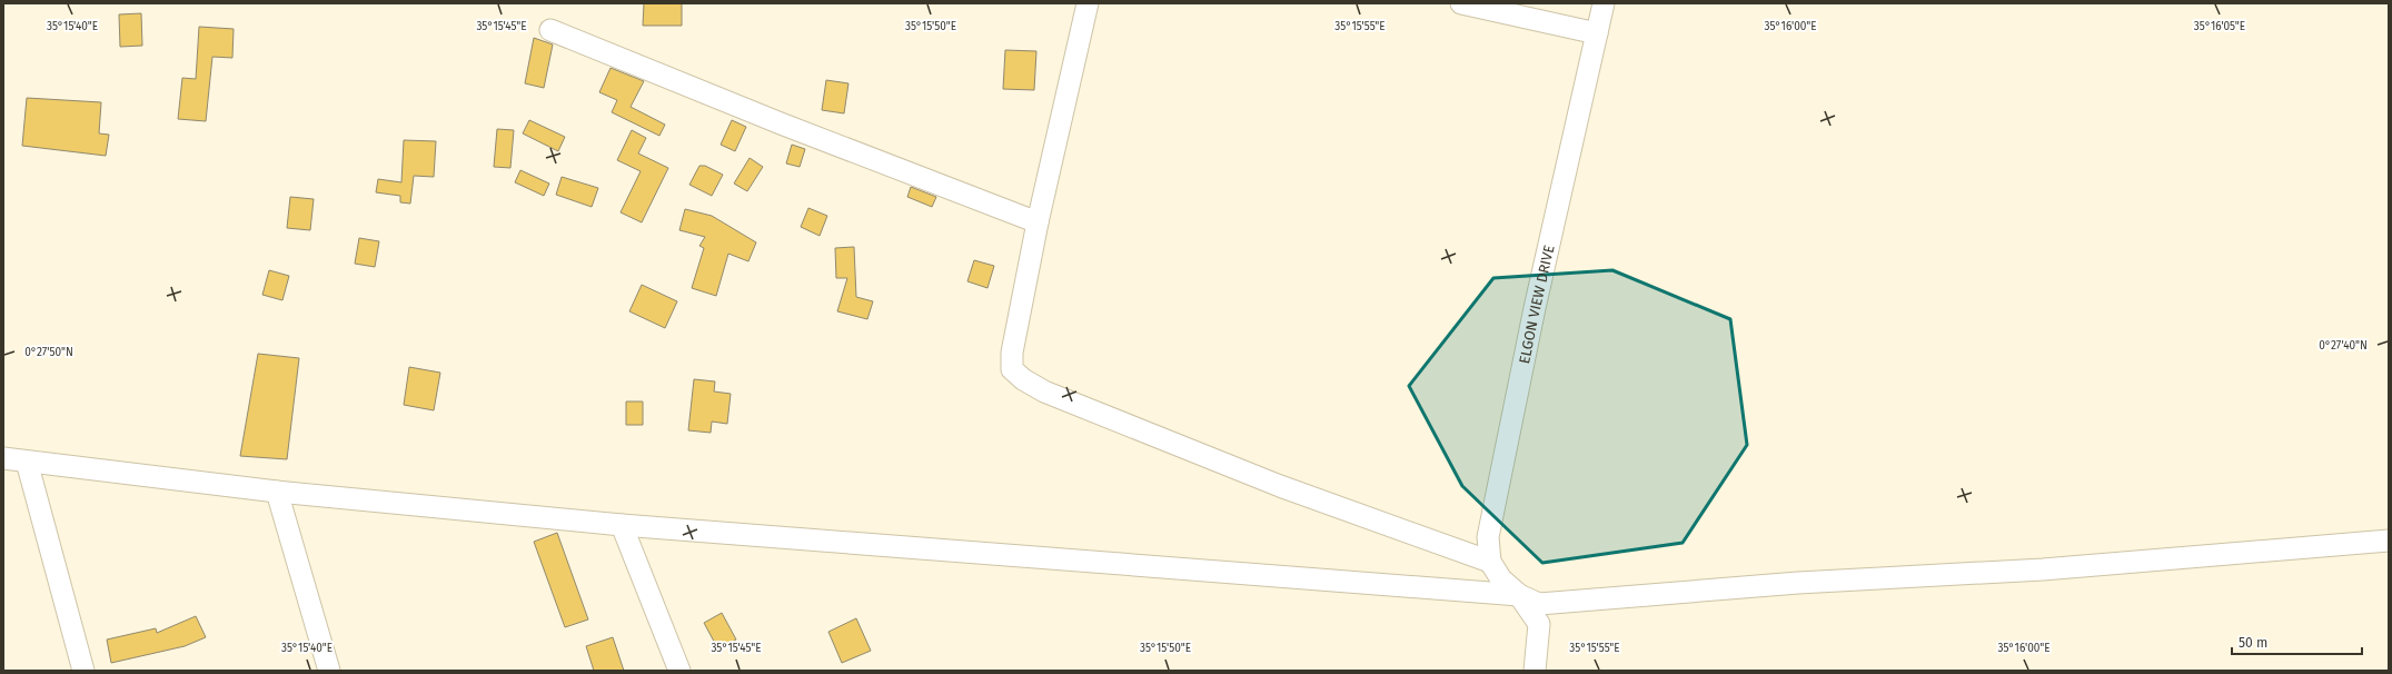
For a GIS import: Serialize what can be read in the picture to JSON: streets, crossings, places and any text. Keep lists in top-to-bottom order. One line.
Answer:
{"streets":{"street":["ELGON VIEW DRIVE"]},"scale_bar":"50 m","coordinates":["35°16'05\"E","35°15'40\"E","35°15'45\"E","35°15'50\"E","35°15'55\"E","35°16'00\"E","0°27'40\"N","0°27'50\"N"]}
